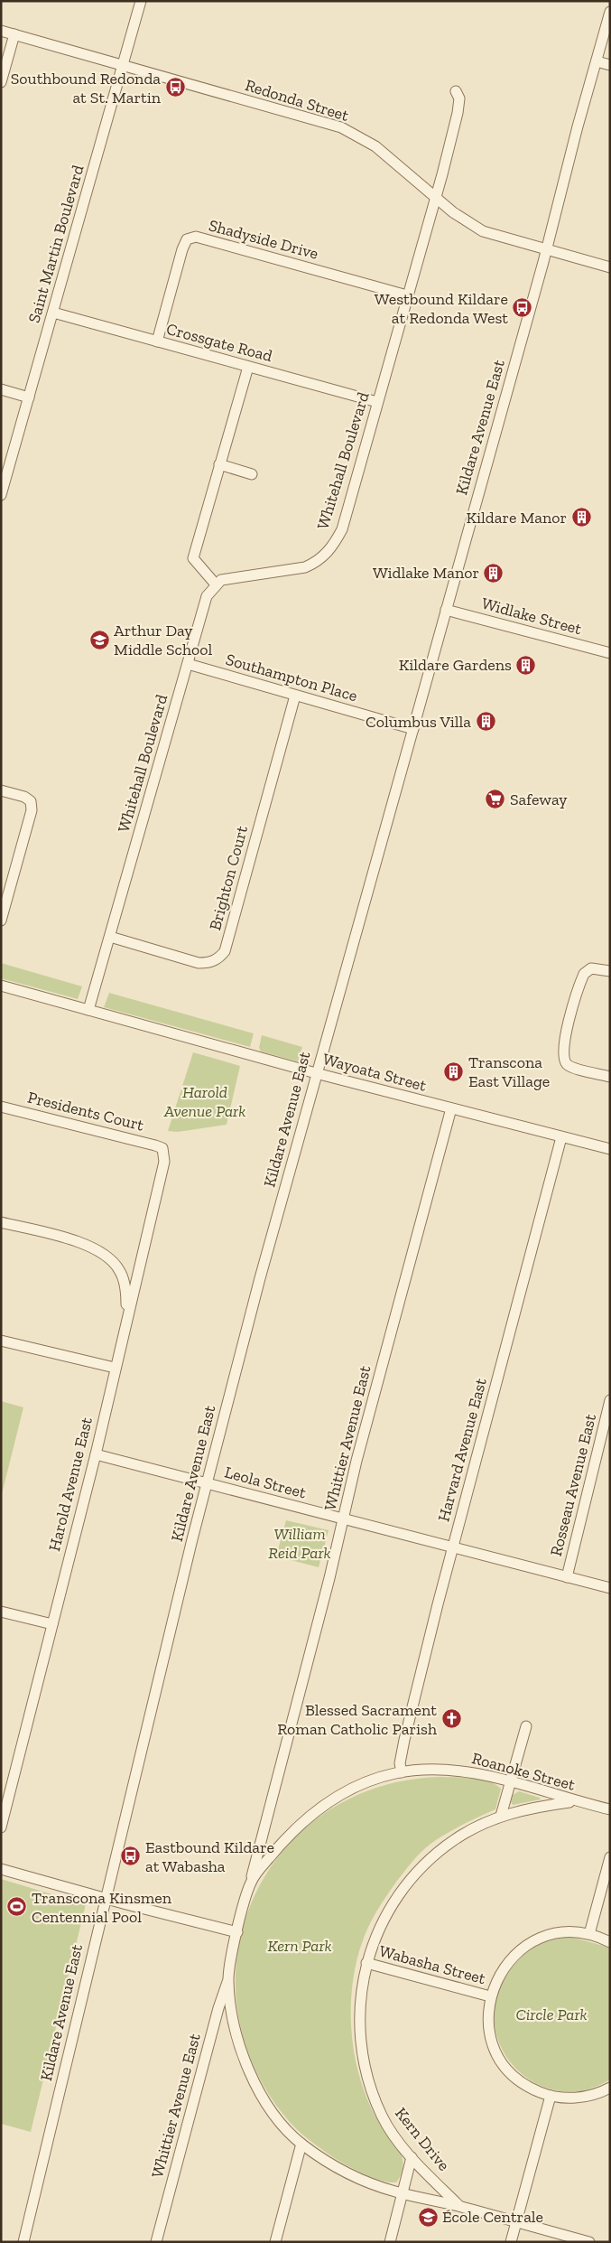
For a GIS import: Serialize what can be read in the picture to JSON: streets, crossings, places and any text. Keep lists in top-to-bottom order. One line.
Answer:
{"streets":{"street":["Redonda Street","Shadyside Drive","Saint Martin Boulevard","Crossgate Road","Kildare Avenue East","Whitehall Boulevard","Widlake Street","Southampton Place","Brighton Court","Wayoata Street","Presidents Court","Whittier Avenue East","Harvard Avenue East","Leola Street","Harold Avenue East","Rosseau Avenue East","Roanoke Street","Wabasha Street","Kern Drive"]},"crossings":[["Redonda Street","Saint Martin Boulevard"],["Redonda Street","Kildare Avenue East"],["Redonda Street","Whitehall Boulevard"],["Shadyside Drive","Crossgate Road"],["Shadyside Drive","Whitehall Boulevard"],["Saint Martin Boulevard","Crossgate Road"],["Crossgate Road","Whitehall Boulevard"],["Kildare Avenue East","Widlake Street"],["Kildare Avenue East","Southampton Place"],["Kildare Avenue East","Wayoata Street"],["Kildare Avenue East","Leola Street"],["Whitehall Boulevard","Southampton Place"],["Whitehall Boulevard","Brighton Court"],["Whitehall Boulevard","Wayoata Street"],["Southampton Place","Brighton Court"],["Wayoata Street","Whittier Avenue East"],["Wayoata Street","Harvard Avenue East"],["Presidents Court","Harold Avenue East"],["Whittier Avenue East","Leola Street"],["Whittier Avenue East","Roanoke Street"],["Harvard Avenue East","Leola Street"],["Harvard Avenue East","Roanoke Street"],["Leola Street","Harold Avenue East"],["Leola Street","Rosseau Avenue East"],["Roanoke Street","Kern Drive"],["Wabasha Street","Kern Drive"]],"parks":["Harold Avenue Park","William Reid Park","Kern Park","Circle Park"],"places":{"bus stop":["Southbound Redonda at St. Martin","Westbound Kildare at Redonda West","Eastbound Kildare at Wabasha"],"building":["Kildare Manor","Widlake Manor","Kildare Gardens","Columbus Villa","Transcona East Village"],"school or university":["Arthur Day Middle School","École Centrale"],"supermarket":["Safeway"],"church":["Blessed Sacrament Roman Catholic Parish"],"sports":["Transcona Kinsmen Centennial Pool"]}}
